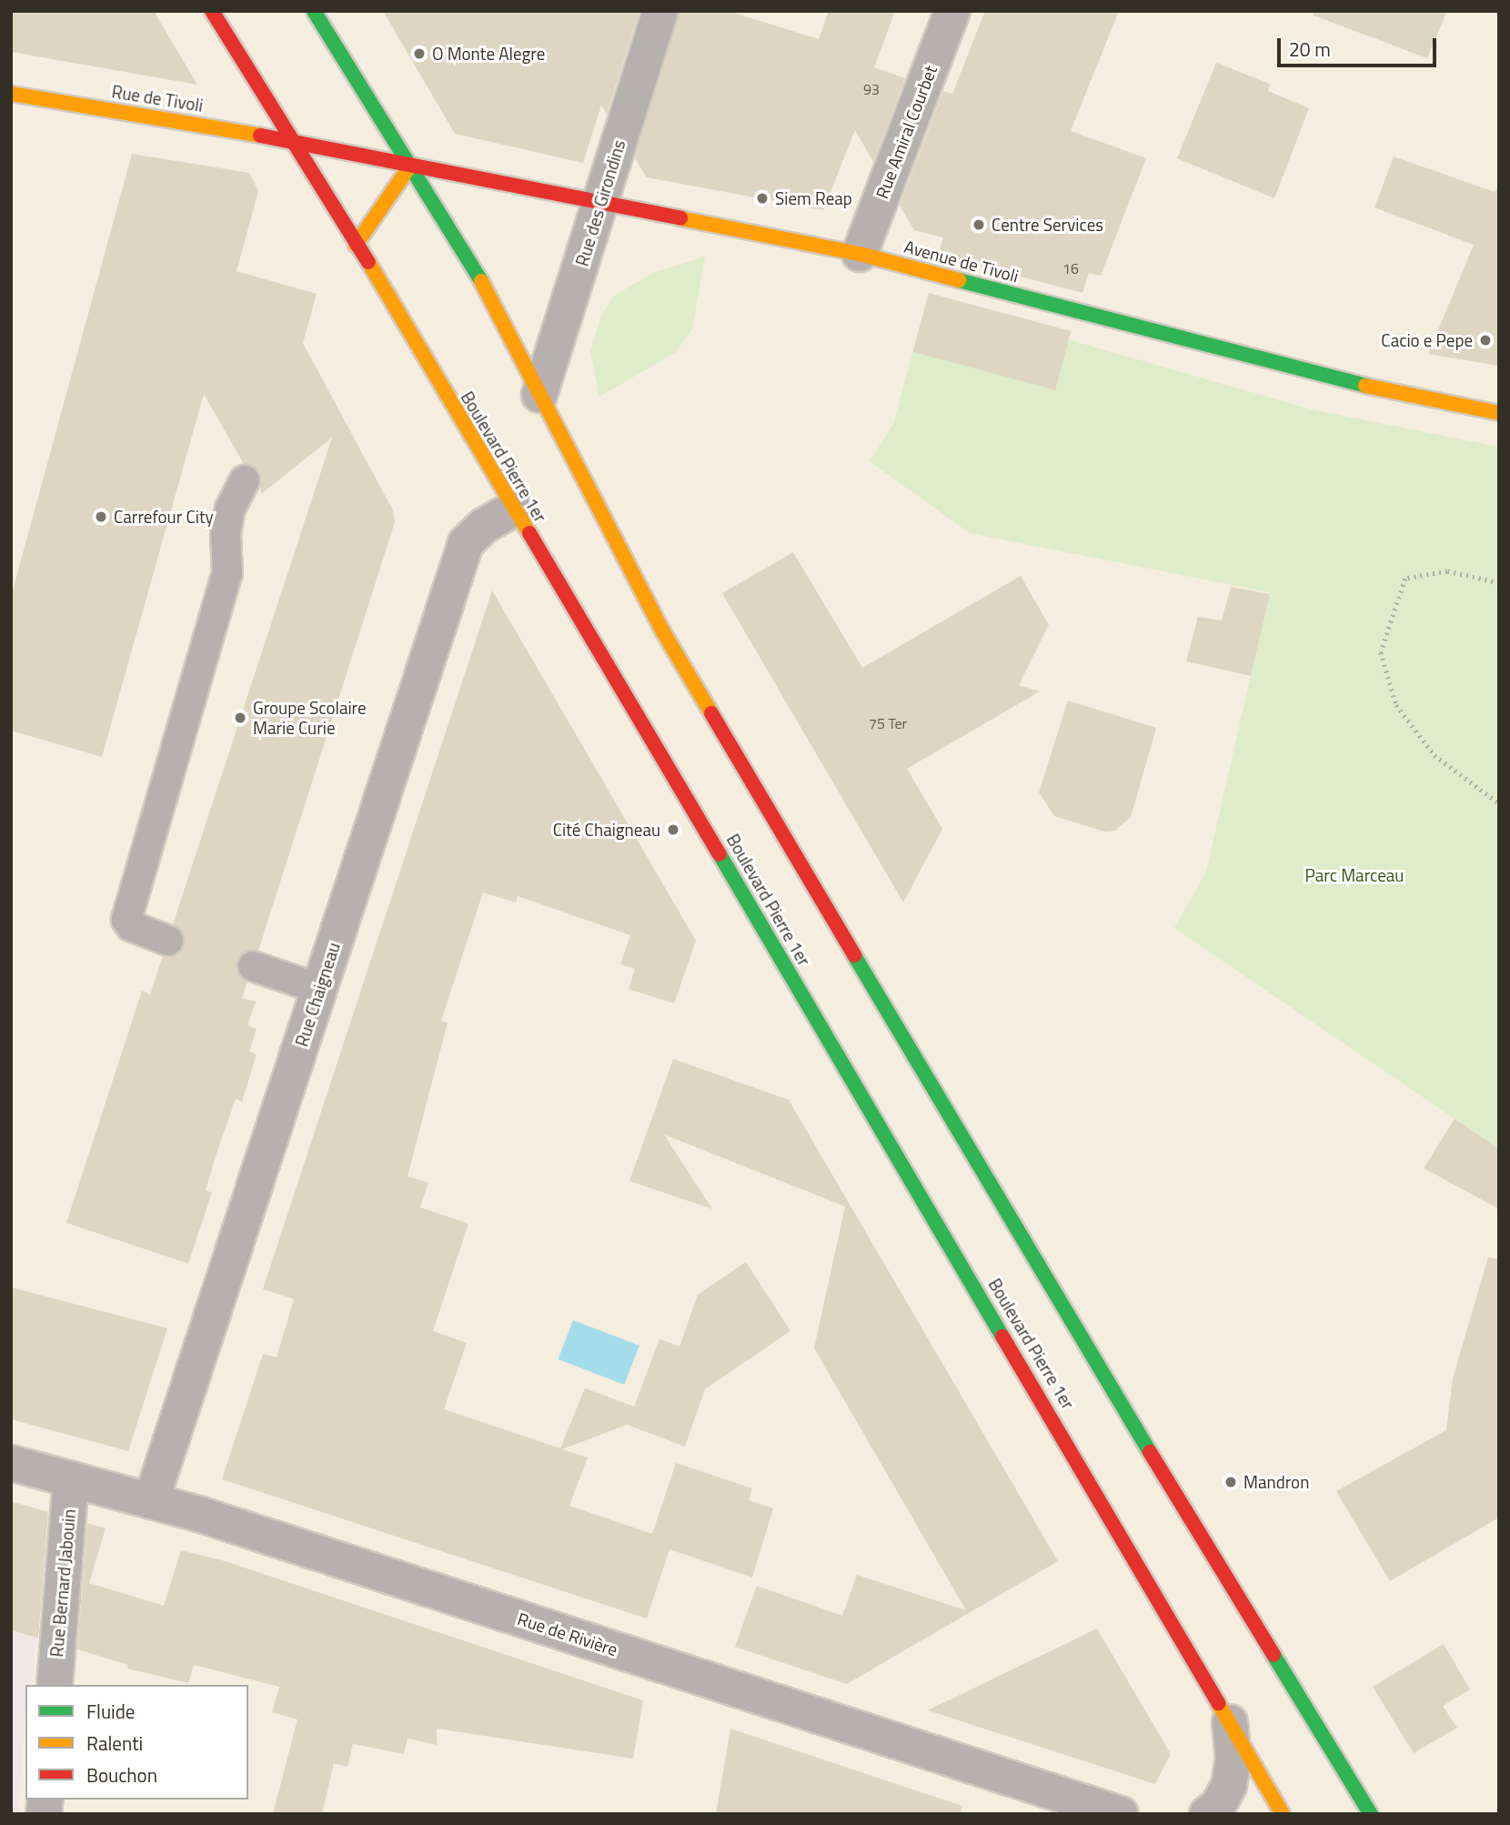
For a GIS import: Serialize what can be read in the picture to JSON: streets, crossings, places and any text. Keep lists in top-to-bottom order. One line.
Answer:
{"streets":{"main road":["Rue de Tivoli","Avenue de Tivoli","Boulevard Pierre 1er"],"street":["Rue Amiral Courbet","Rue des Girondins","Rue Chaigneau","Rue Bernard Jabouin","Rue de Rivière"]},"crossings":[["Rue de Tivoli","Avenue de Tivoli"],["Rue de Tivoli","Boulevard Pierre 1er"],["Rue Amiral Courbet","Avenue de Tivoli"],["Rue des Girondins","Avenue de Tivoli"],["Boulevard Pierre 1er","Rue Chaigneau"],["Rue Chaigneau","Rue de Rivière"],["Rue Bernard Jabouin","Rue de Rivière"]],"parks":["Parc Marceau"],"places":["O Monte Alegre","Siem Reap","Centre Services","Cacio e Pepe","Carrefour City","Groupe Scolaire Marie Curie","Cité Chaigneau","Mandron"],"house_numbers":["93","16","75 Ter"],"legend":["Fluide","Ralenti","Bouchon"],"scale_bar":"20 m"}
